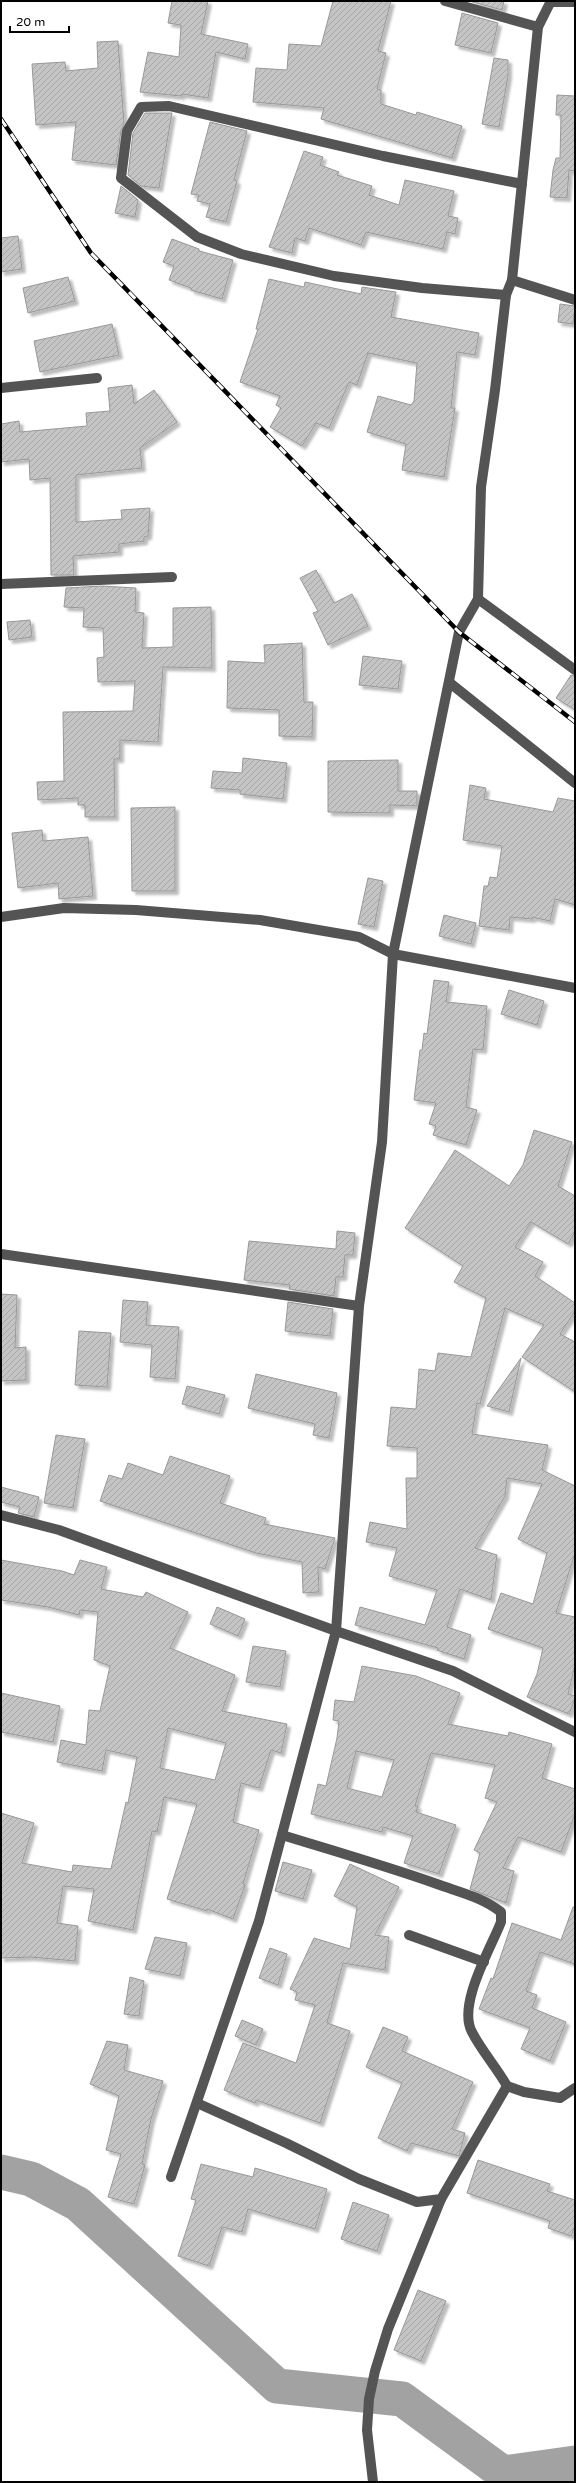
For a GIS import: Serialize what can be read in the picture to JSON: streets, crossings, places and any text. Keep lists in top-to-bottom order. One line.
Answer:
{"scale_bar":"20 m"}
